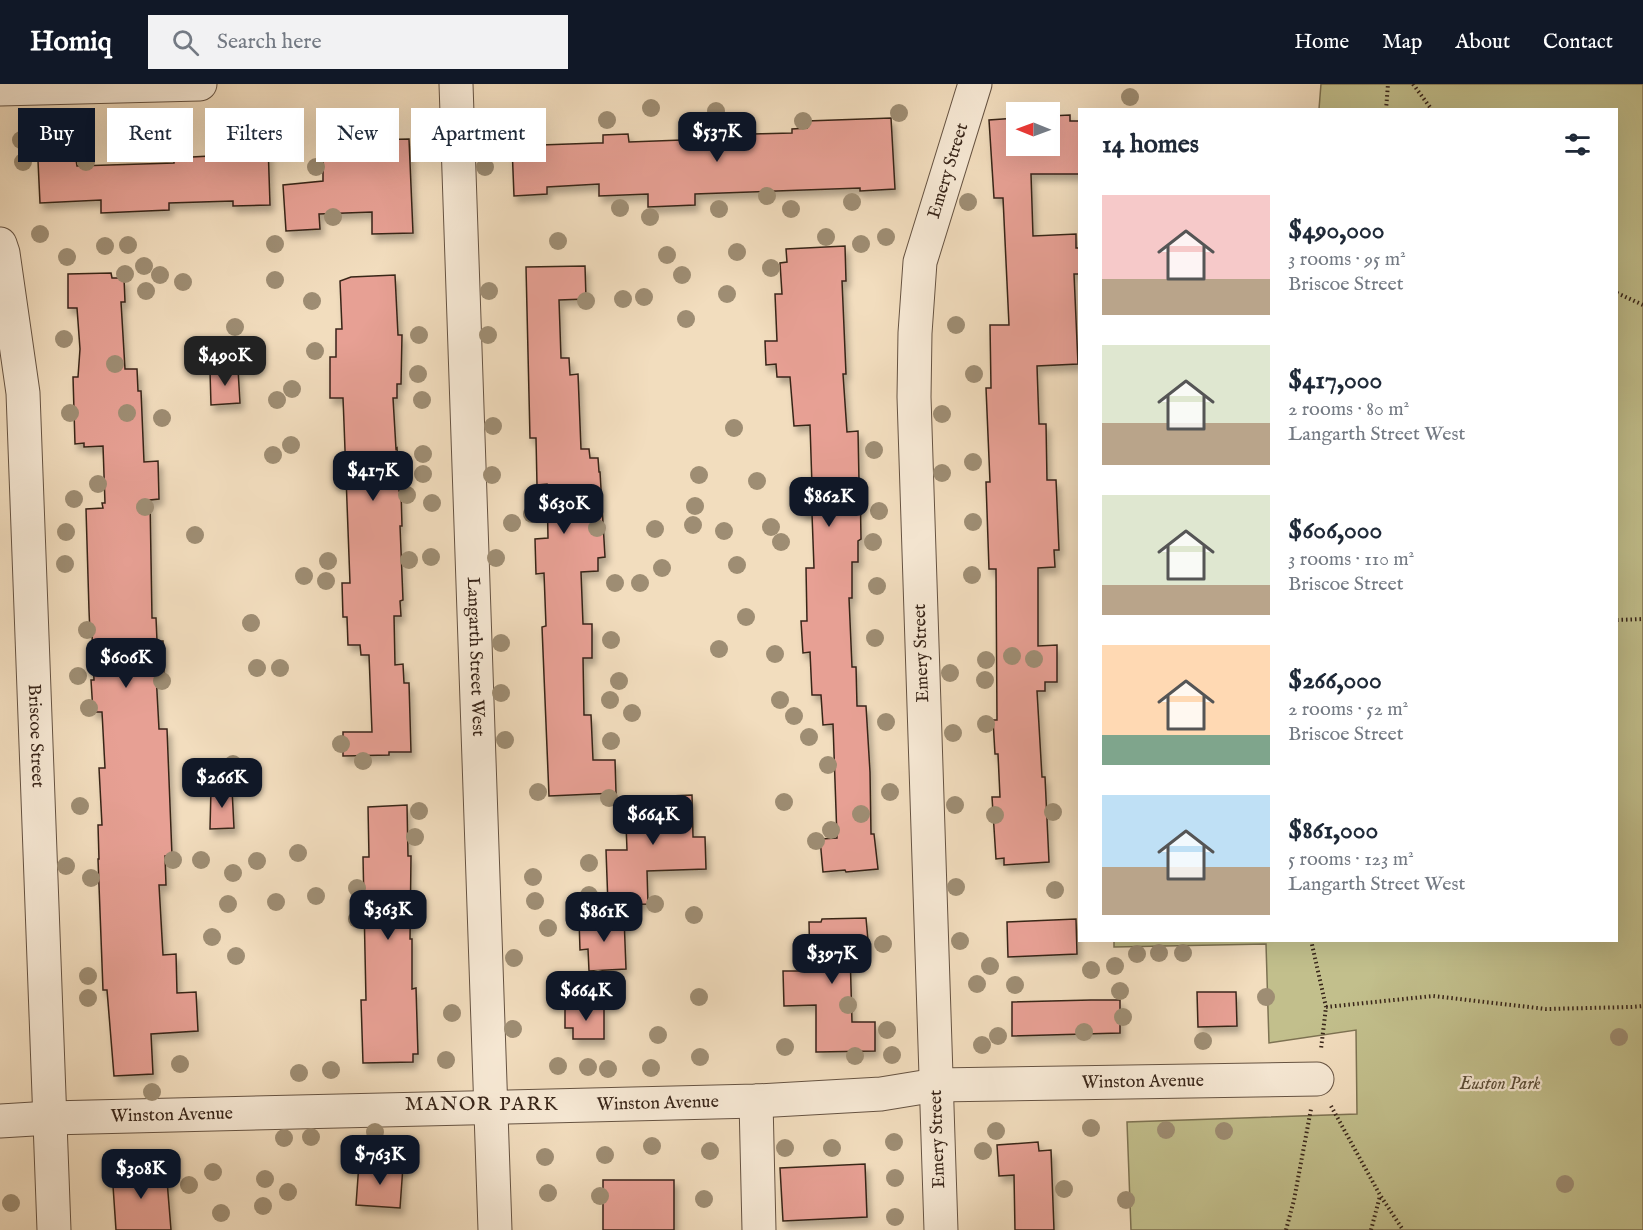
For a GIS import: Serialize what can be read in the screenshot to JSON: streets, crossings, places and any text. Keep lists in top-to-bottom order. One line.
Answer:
{"streets":{"street":["Emery Street","Langarth Street West","Briscoe Street","Winston Avenue"]},"crossings":[["Emery Street","Winston Avenue"],["Langarth Street West","Winston Avenue"],["Briscoe Street","Winston Avenue"]],"districts":["MANOR PARK"],"parks":["Euston Park"],"north":"left","page":{"header":"Homiq","search":"Search here","nav":["Home","Map","About","Contact"],"chip":["Buy","Rent","Filters","New","Apartment"],"heading":"14 homes","price":["$537K","$490K","$417K","$862K","$630K","$606K","$266K","$664K","$363K","$861K","$397K","$664K","$763K","$308K"],"list":[{"name":"$490,000","note":"3 rooms · 95 m² · Briscoe Street"},{"name":"$417,000","note":"2 rooms · 80 m² · Langarth Street West"},{"name":"$606,000","note":"3 rooms · 110 m² · Briscoe Street"},{"name":"$266,000","note":"2 rooms · 52 m² · Briscoe Street"},{"name":"$861,000","note":"5 rooms · 123 m² · Langarth Street West"}]}}
